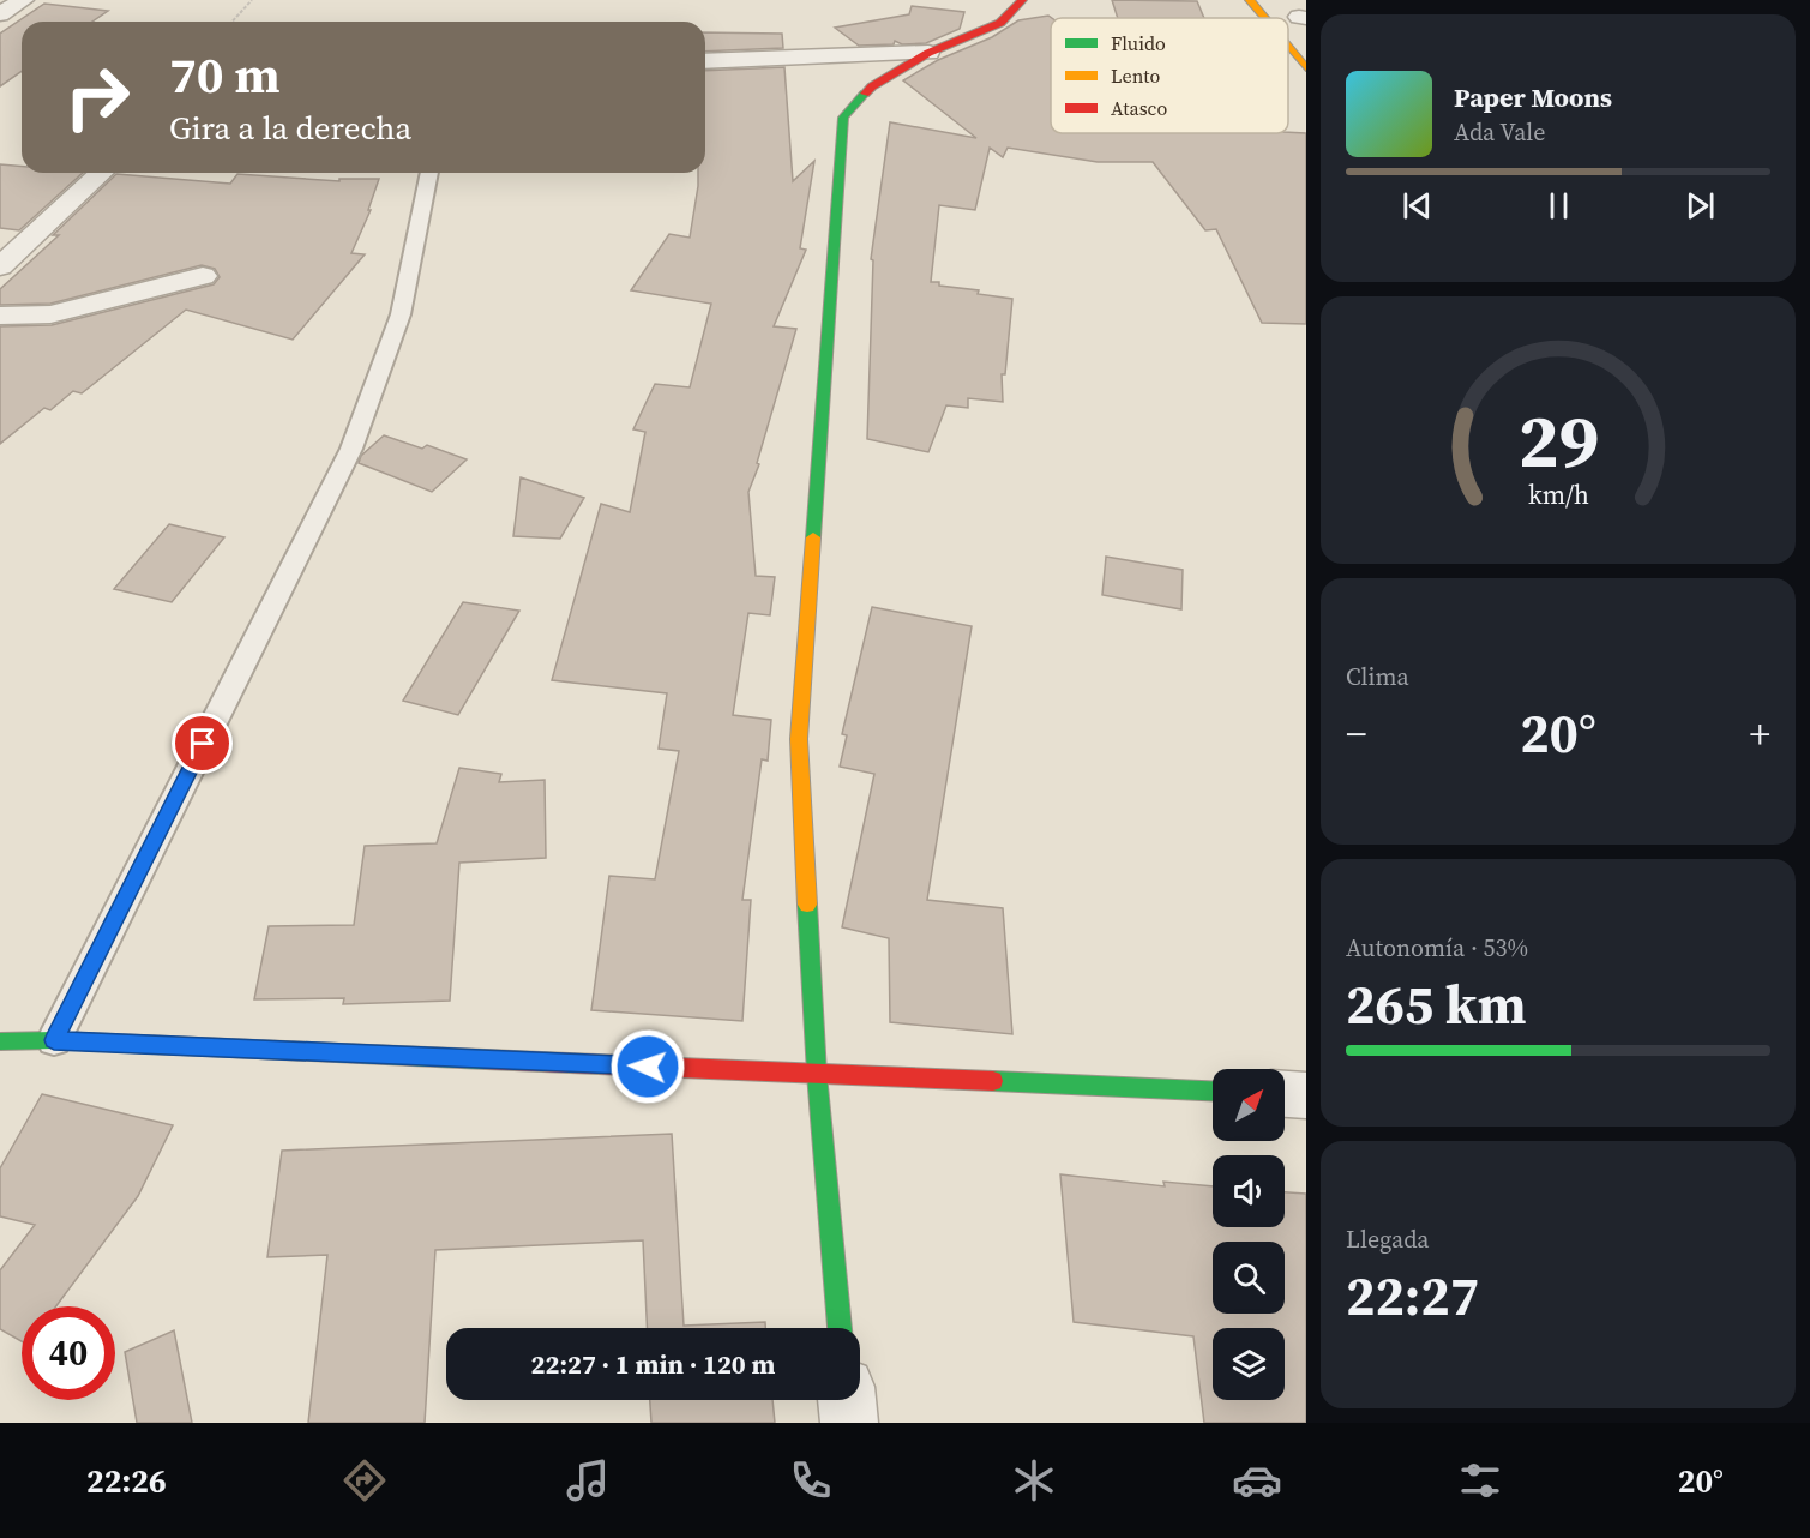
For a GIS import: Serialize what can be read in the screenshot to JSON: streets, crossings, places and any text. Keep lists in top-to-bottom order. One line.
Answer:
{"legend":["Fluido","Lento","Atasco"],"north":"top right","page":{"turn":["70 m","Gira a la derecha"],"song":["Paper Moons","Ada Vale"],"tile":["Clima",["Autonomía · 53%","265 km"],["Llegada","22:27"]],"heat":["−","20°","+"],"limit":"40","trip":"22:27 · 1 min · 120 m","tabs":["22:26","20°"],"gauge":["29","km/h"]}}
